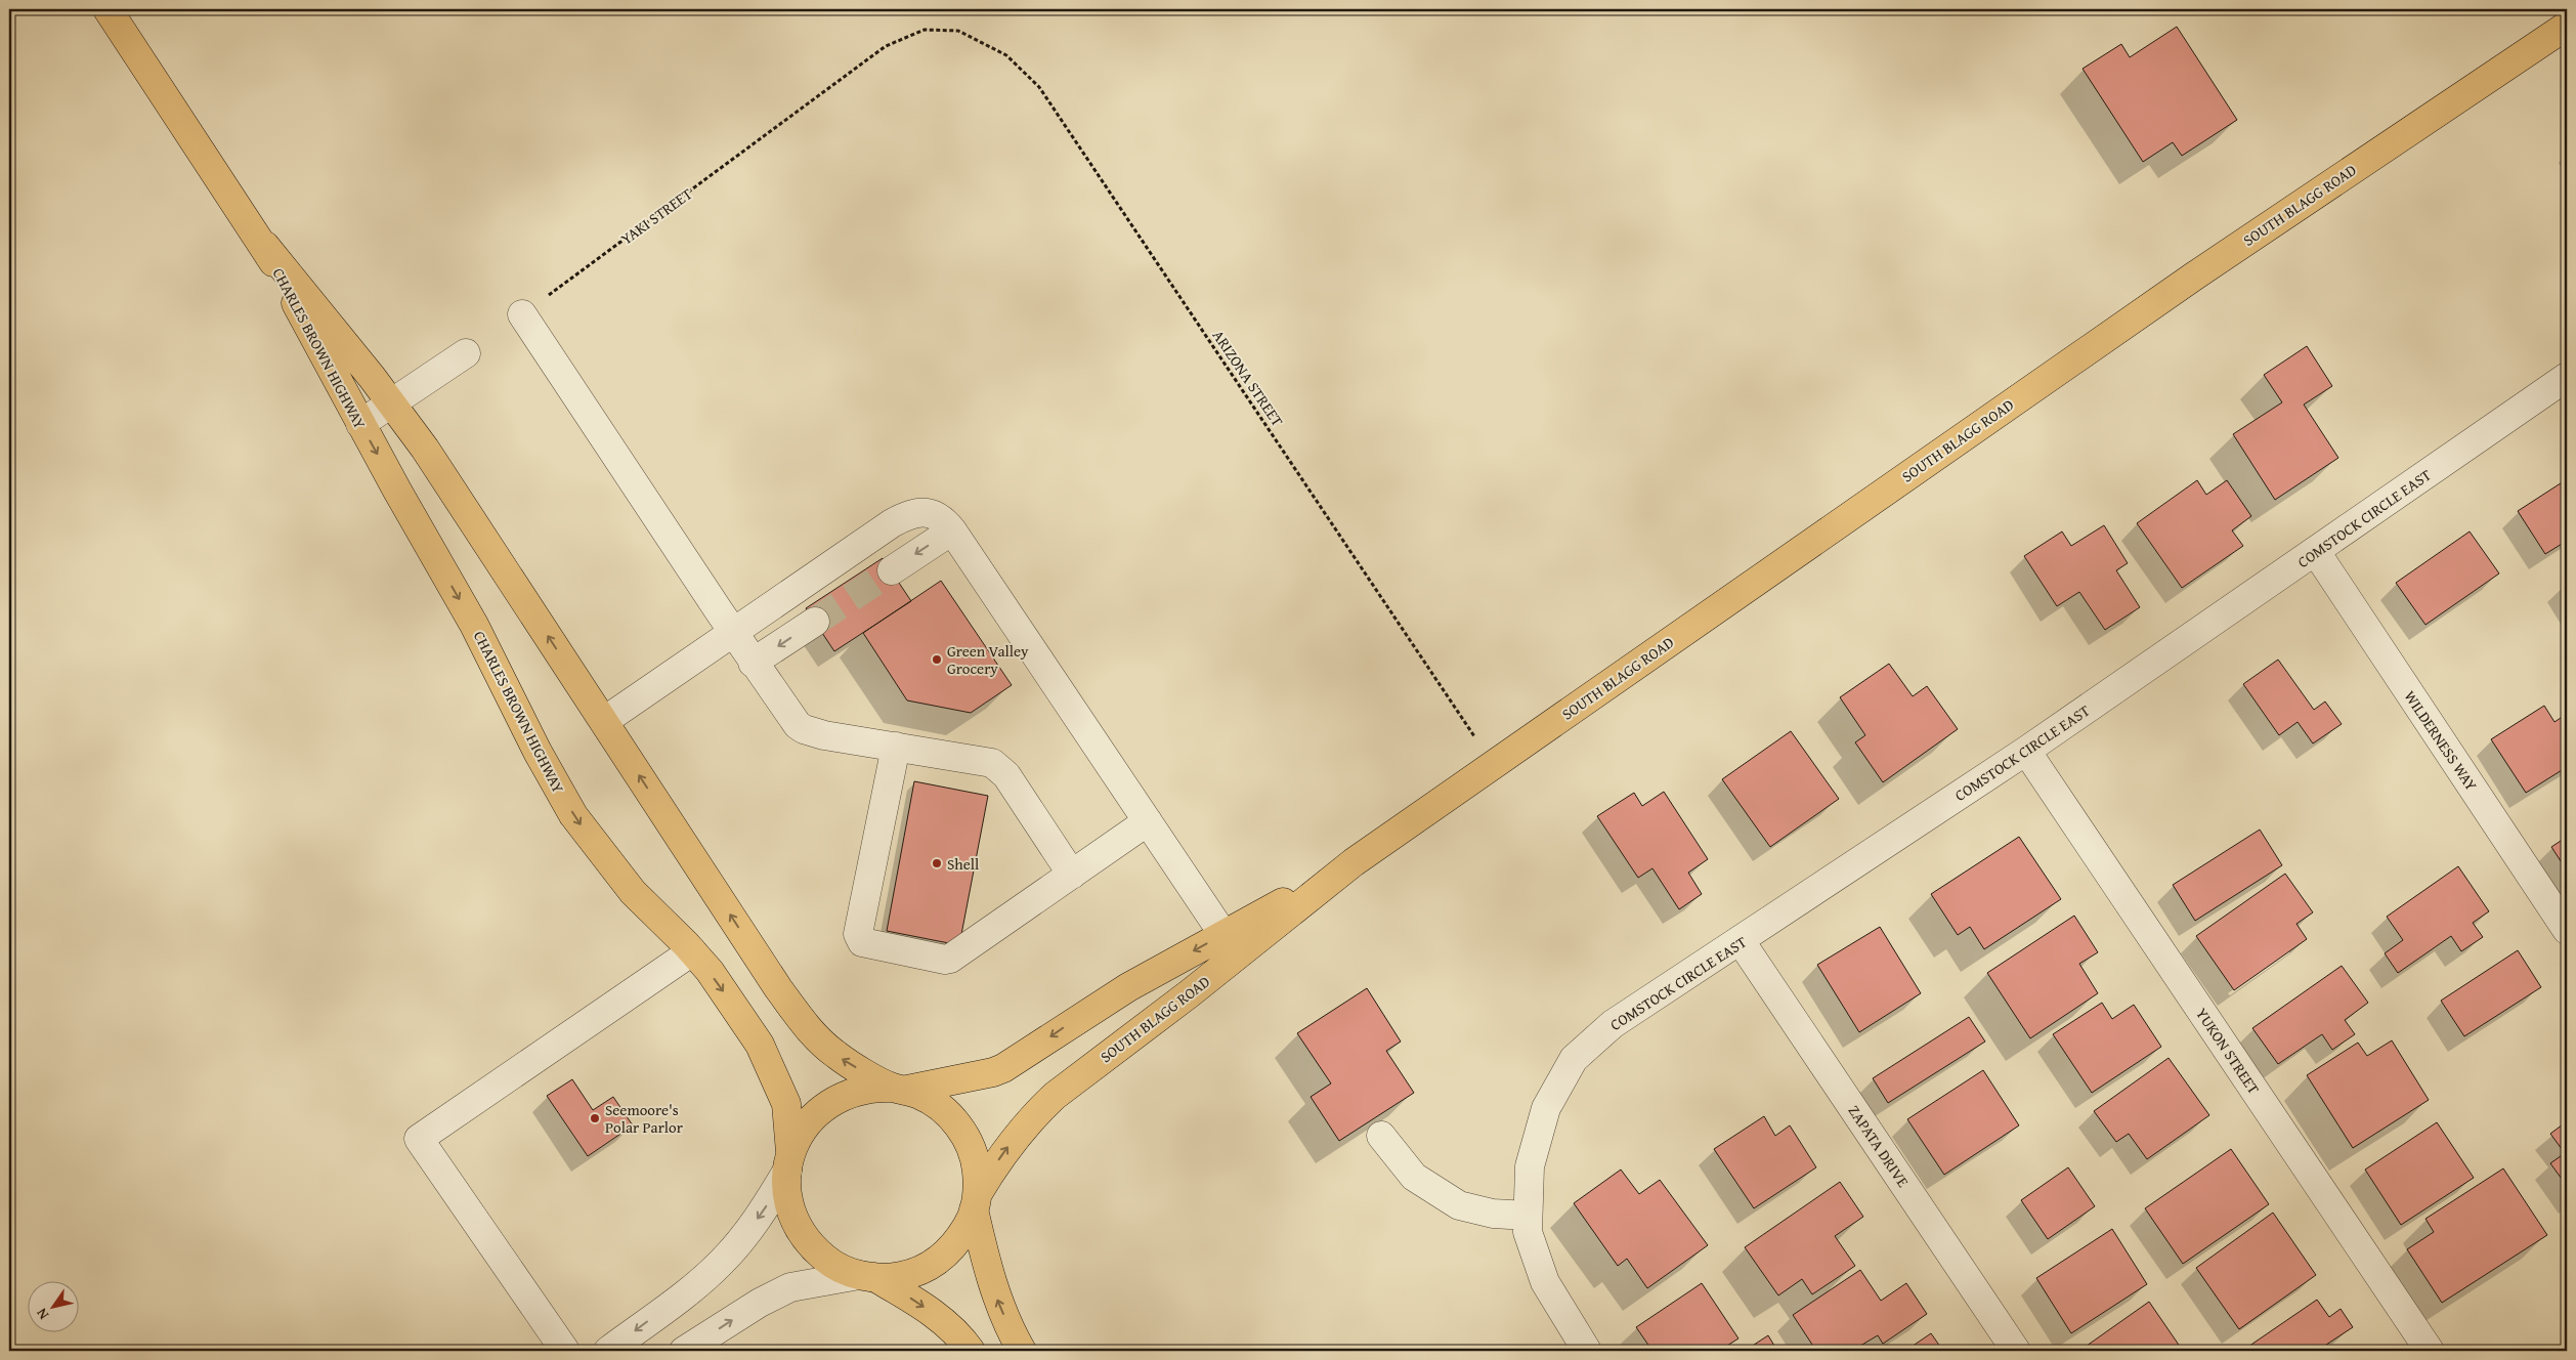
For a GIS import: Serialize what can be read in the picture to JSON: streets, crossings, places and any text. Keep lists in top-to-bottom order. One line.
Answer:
{"streets":{"main road":["SOUTH BLAGG ROAD","CHARLES BROWN HIGHWAY"],"street":["COMSTOCK CIRCLE EAST","WILDERNESS WAY","YUKON STREET","ZAPATA DRIVE"],"path":["YAKI STREET","ARIZONA STREET"]},"crossings":[["SOUTH BLAGG ROAD","CHARLES BROWN HIGHWAY"],["SOUTH BLAGG ROAD","ARIZONA STREET"],["YAKI STREET","ARIZONA STREET"],["COMSTOCK CIRCLE EAST","WILDERNESS WAY"],["COMSTOCK CIRCLE EAST","YUKON STREET"],["COMSTOCK CIRCLE EAST","ZAPATA DRIVE"]],"places":["Green Valley Grocery","Shell","Seemoore's Polar Parlor"],"north":"bottom left"}
